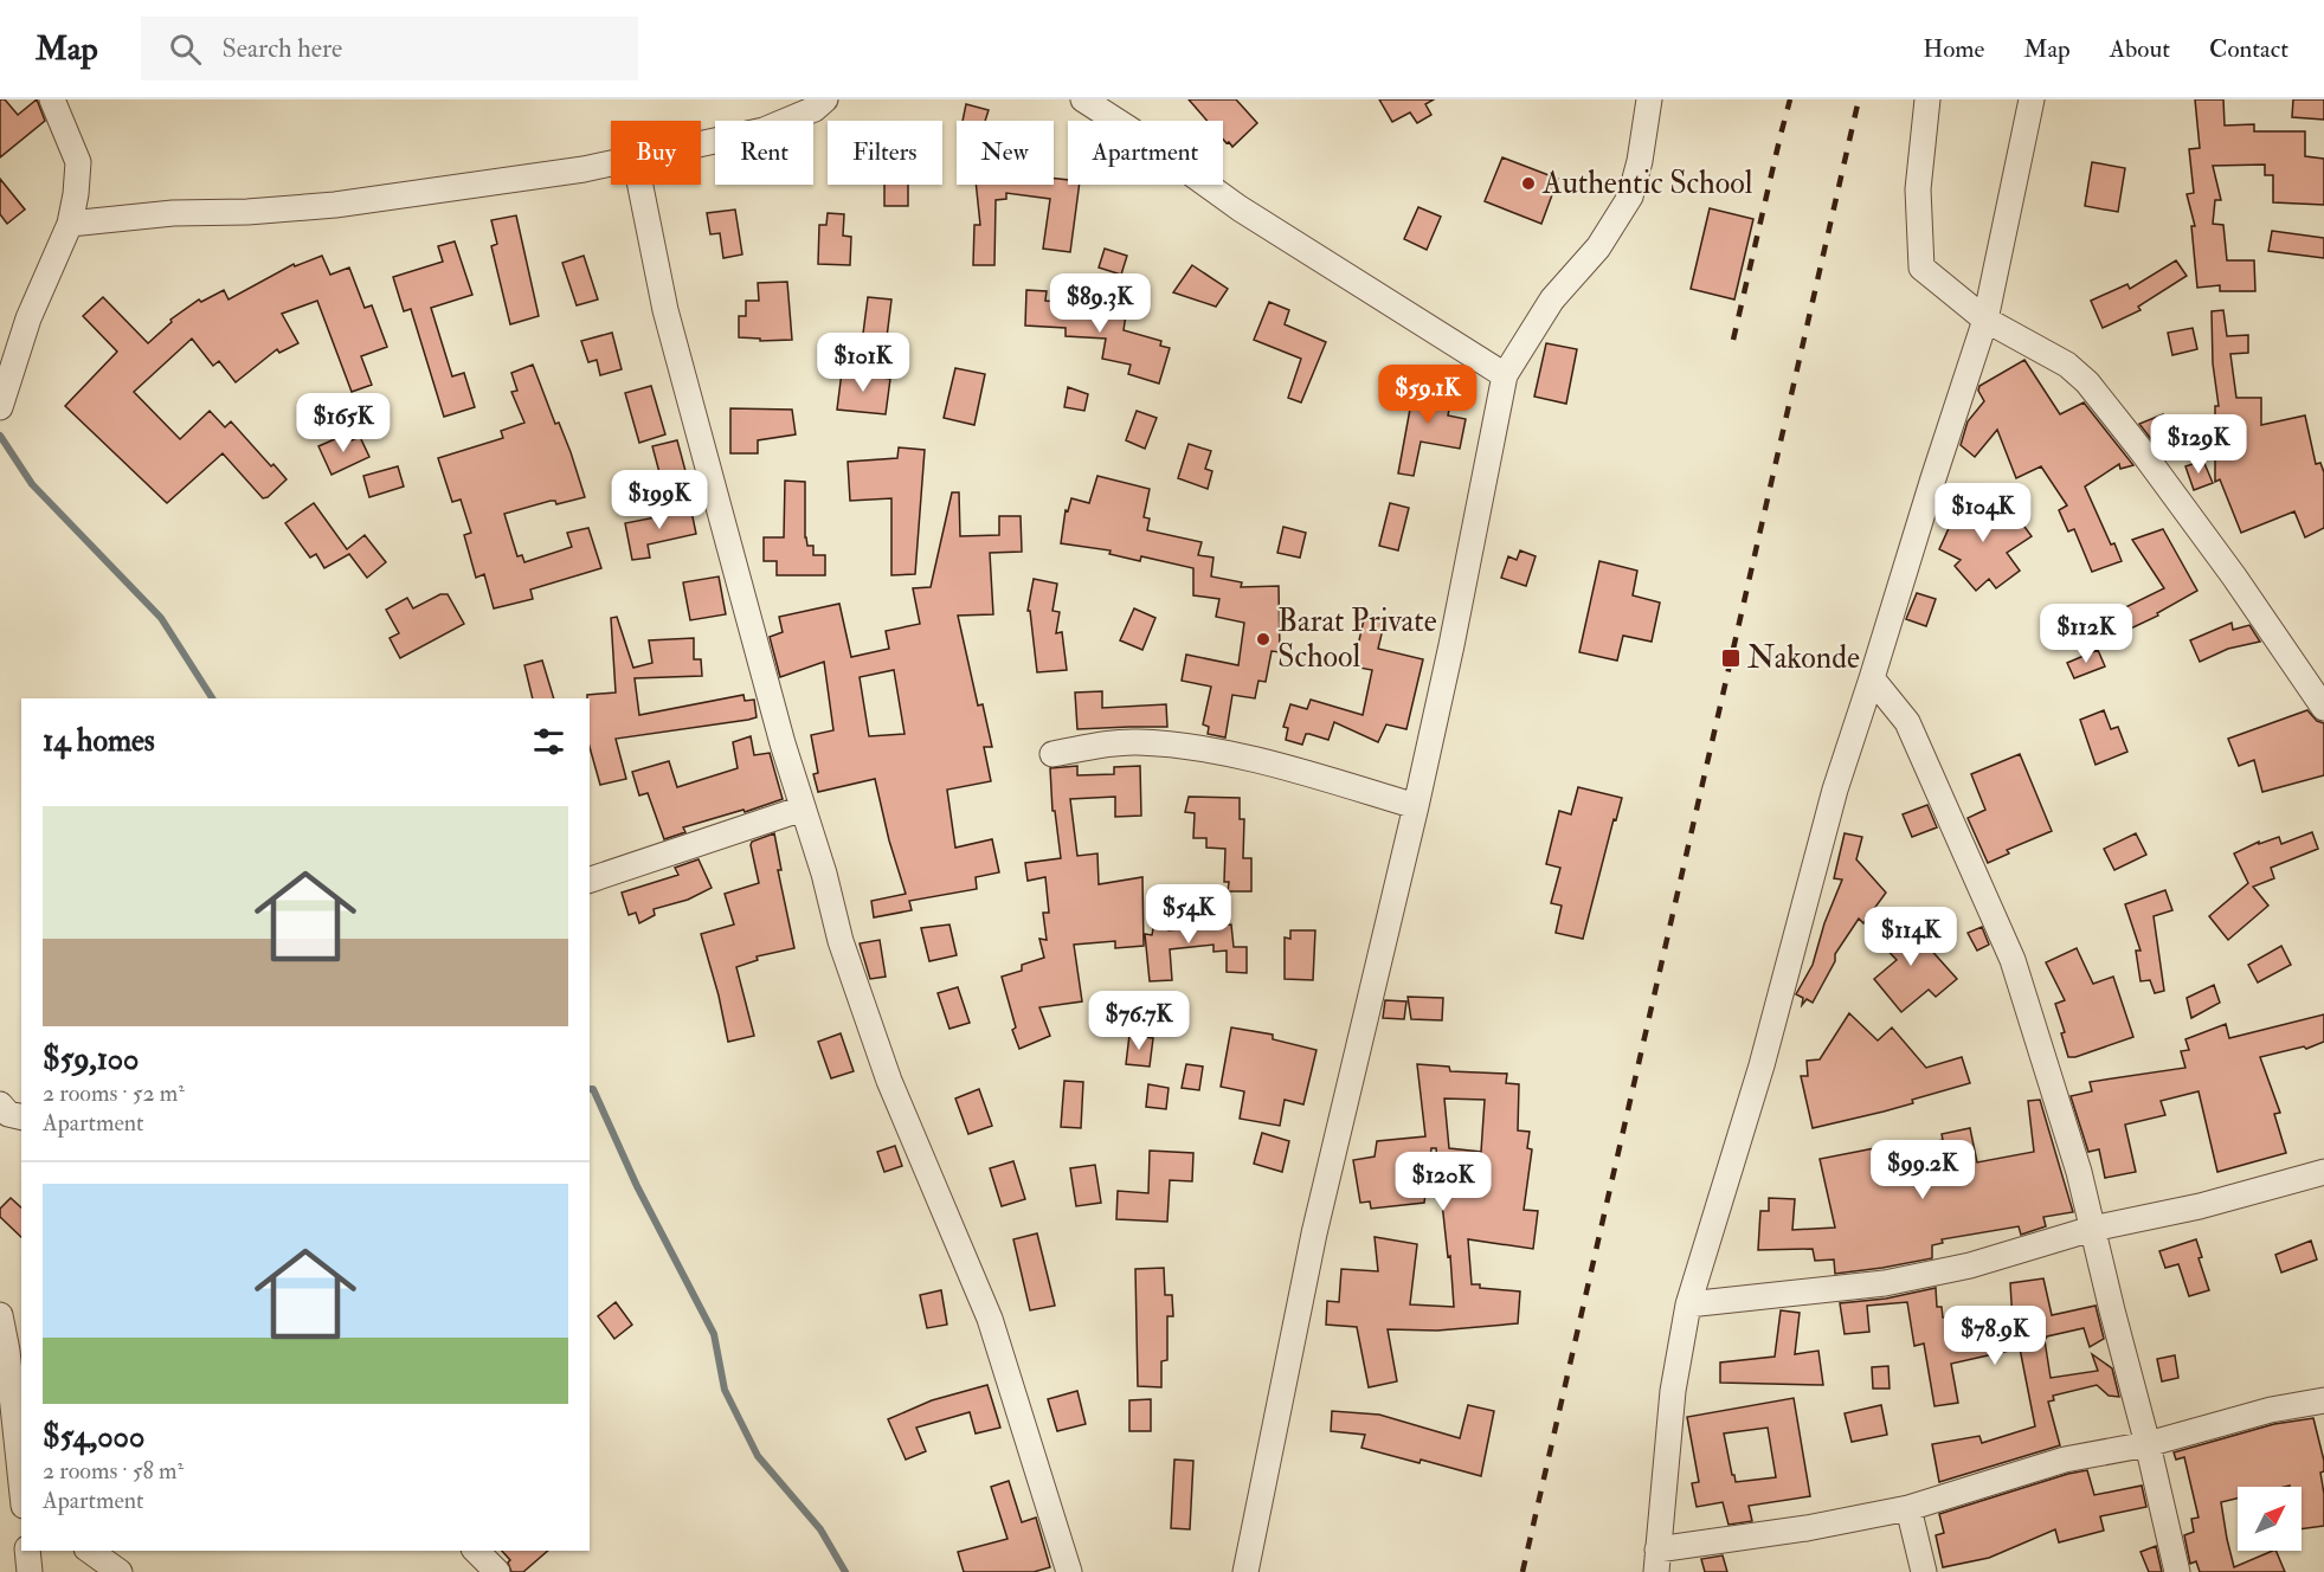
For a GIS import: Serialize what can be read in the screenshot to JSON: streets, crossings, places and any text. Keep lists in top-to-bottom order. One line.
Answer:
{"places":{"other":["Authentic School","Barat Private School"],"transit":["Nakonde"]},"north":"top right","page":{"header":"Map","search":"Search here","nav":["Home","Map","About","Contact"],"chip":["Buy","Rent","Filters","New","Apartment"],"price":["$89.3K","$101K","$59.1K","$165K","$129K","$199K","$104K","$112K","$54K","$114K","$76.7K","$99.2K","$120K","$78.9K"],"heading":"14 homes","list":[{"name":"$59,100","note":"2 rooms · 52 m² · Apartment"},{"name":"$54,000","note":"2 rooms · 58 m² · Apartment"}]}}
